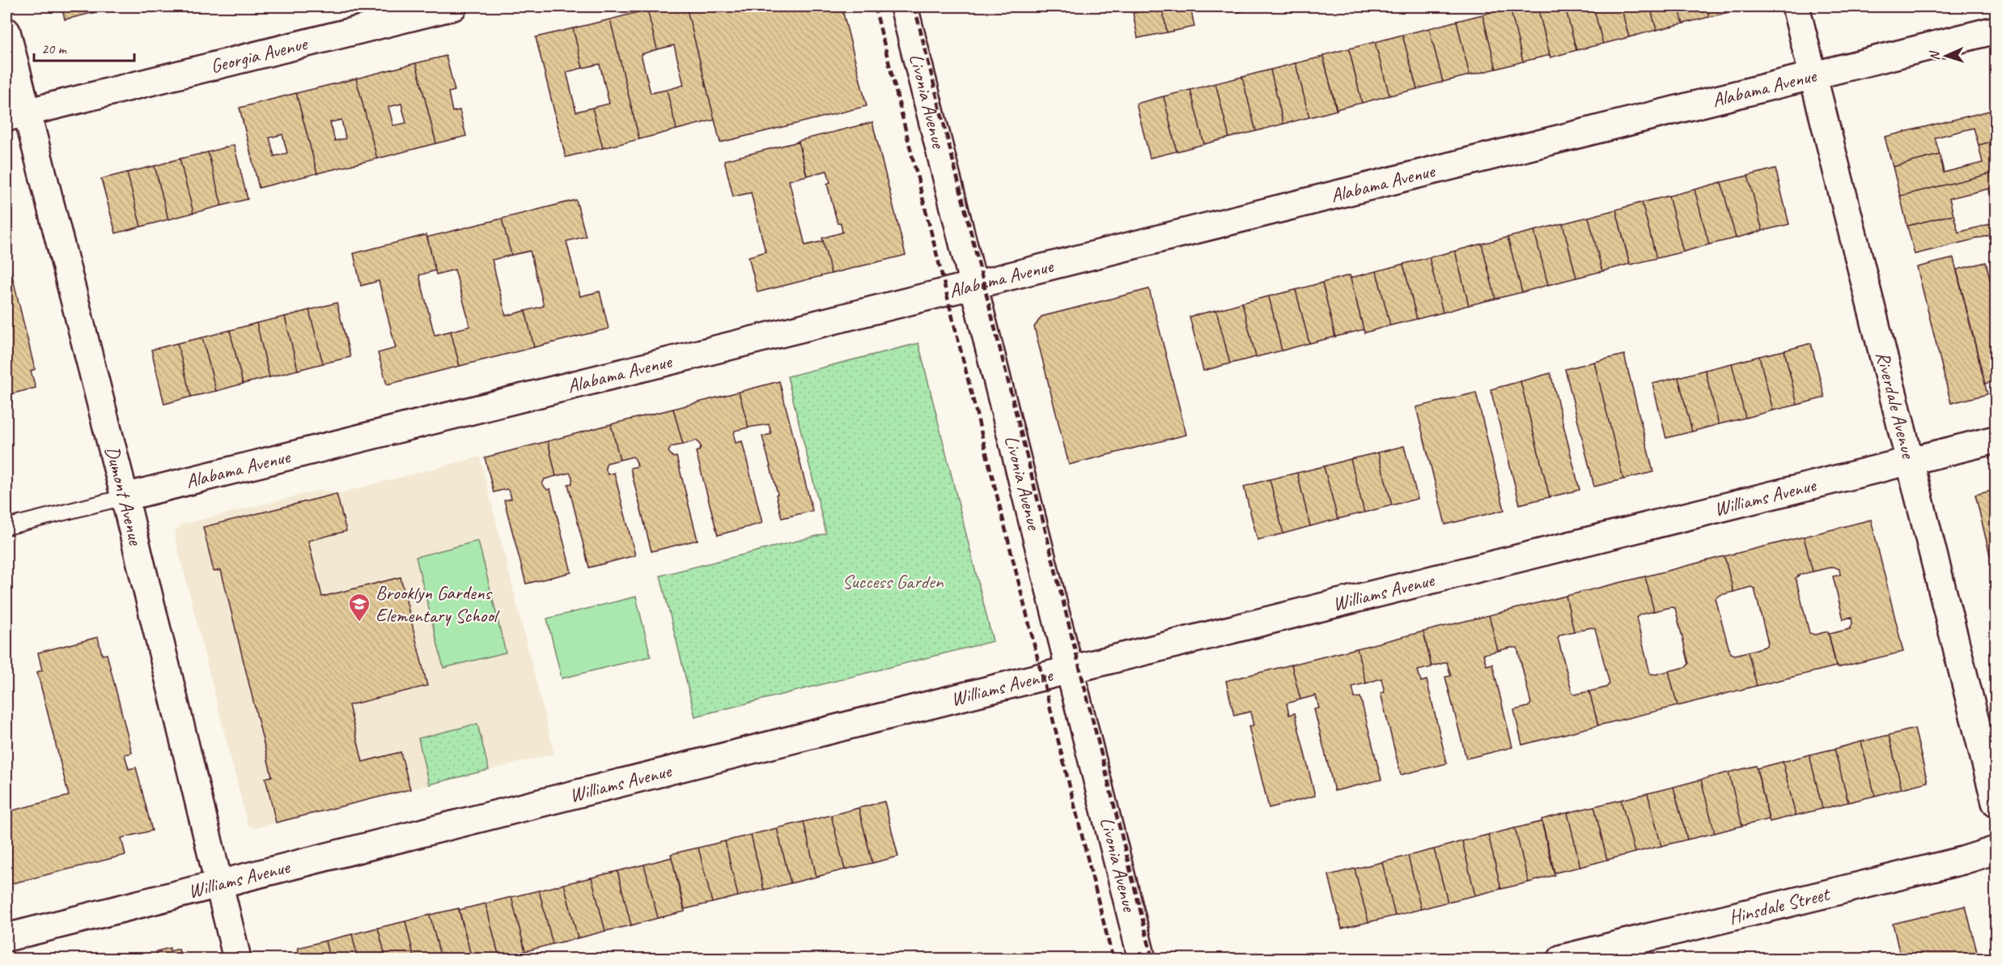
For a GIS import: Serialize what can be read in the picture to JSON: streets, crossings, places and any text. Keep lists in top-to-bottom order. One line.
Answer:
{"streets":{"street":["Georgia Avenue","Alabama Avenue","Livonia Avenue","Riverdale Avenue","Dumont Avenue","Williams Avenue","Hinsdale Street"]},"crossings":[["Georgia Avenue","Dumont Avenue"],["Alabama Avenue","Livonia Avenue"],["Alabama Avenue","Riverdale Avenue"],["Alabama Avenue","Dumont Avenue"],["Livonia Avenue","Williams Avenue"],["Riverdale Avenue","Williams Avenue"],["Dumont Avenue","Williams Avenue"]],"parks":["Success Garden"],"places":{"school or university":["Brooklyn Gardens Elementary School"]},"scale_bar":"20 m","north":"left"}
